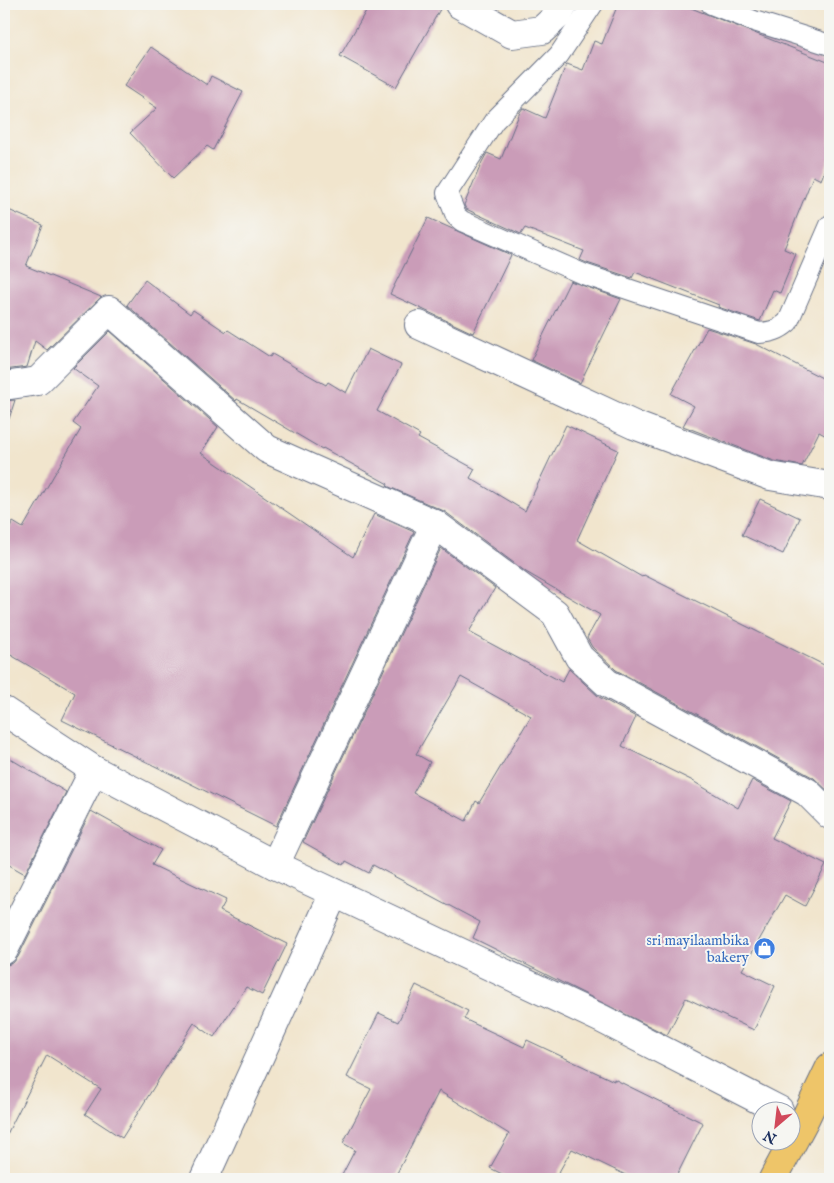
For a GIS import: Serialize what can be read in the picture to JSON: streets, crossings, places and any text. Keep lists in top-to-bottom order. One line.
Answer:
{"places":{"shop":["sri mayilaambika bakery"]},"north":"bottom left"}
